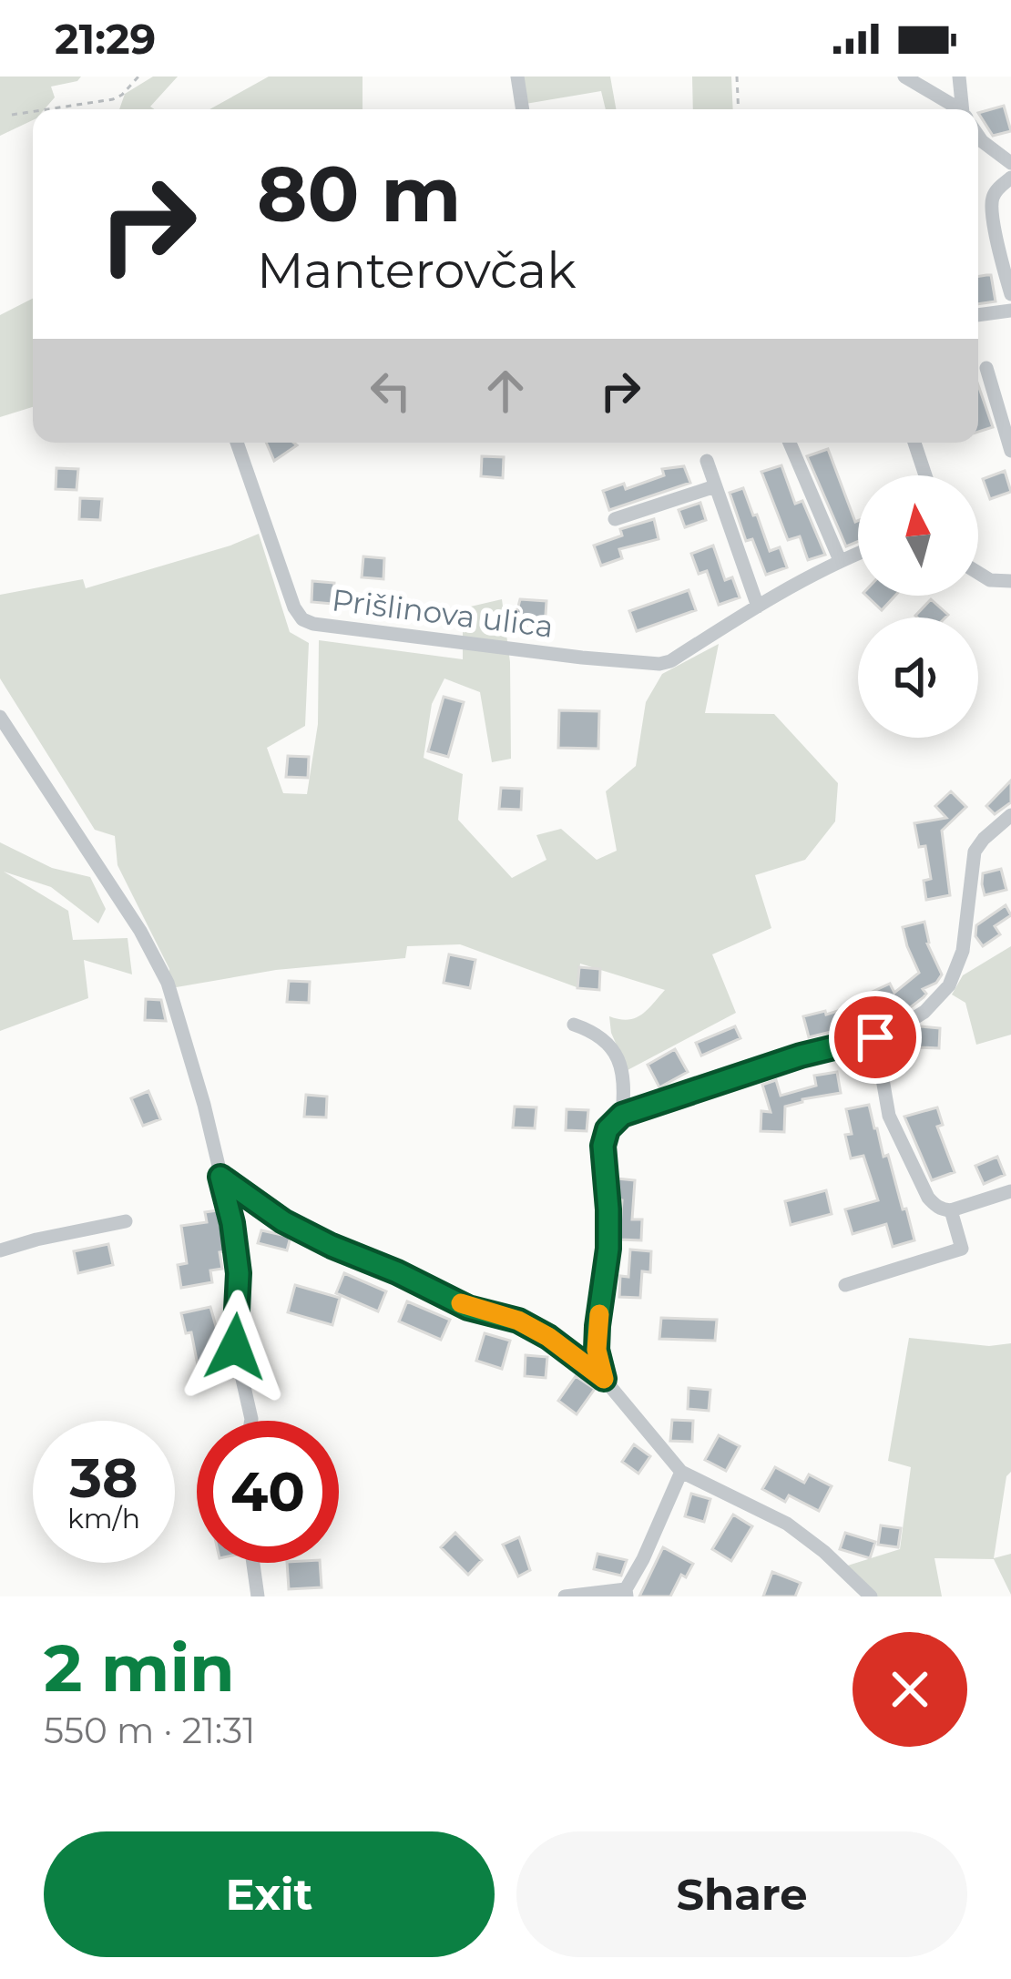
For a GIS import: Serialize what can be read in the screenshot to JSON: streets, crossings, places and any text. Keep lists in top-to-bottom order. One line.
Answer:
{"streets":{"street":["Prišlinova ulica"]},"north":"top","page":{"status":"21:29","turn":["80 m","Manterovčak"],"speed":"38 km/h","limit":"40","heading":["2 min","550 m · 21:31"],"buttons":["Exit","Share"]}}
